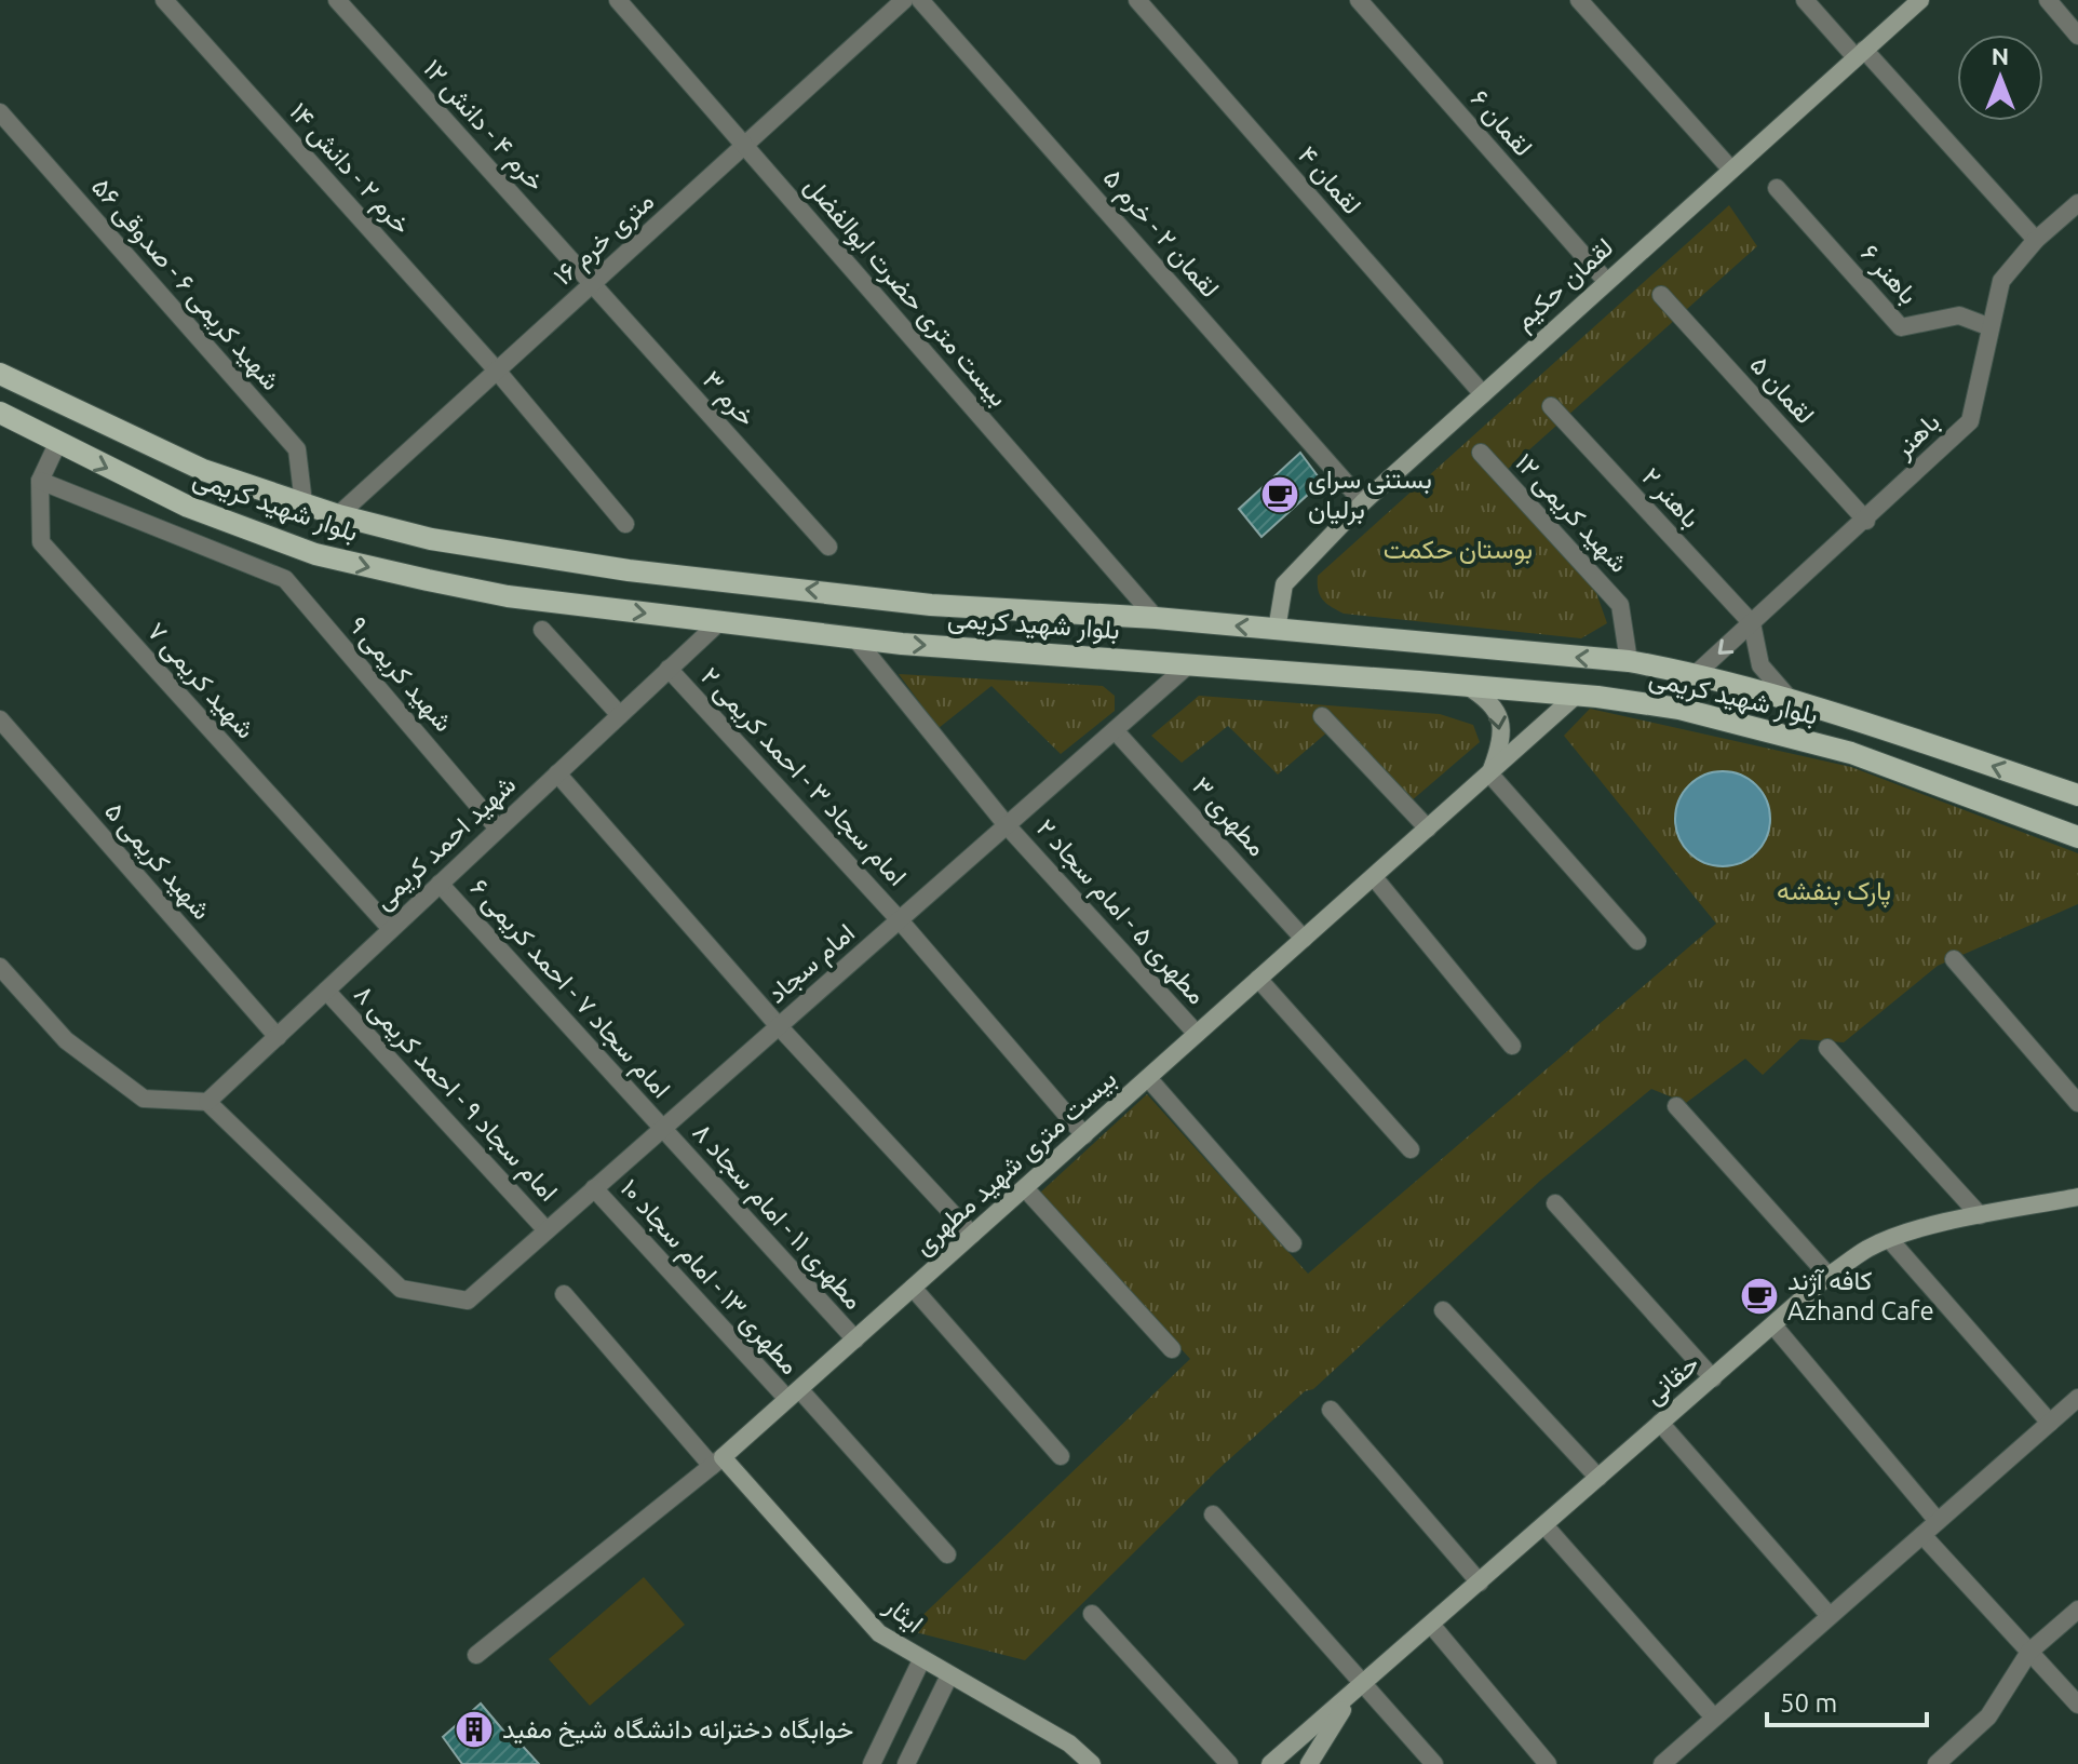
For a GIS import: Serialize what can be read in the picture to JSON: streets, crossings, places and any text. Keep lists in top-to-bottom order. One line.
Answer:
{"streets":{"main road":["لقمان حکیم","بلوار شهید کریمی","بیست متری شهید مطهری","حقانی","ایثار"],"street":["لقمان ۶","خرم ۴ - دانش ۱۲","خرم ۲ - دانش ۱۴","لقمان ۴","لقمان ۲ - خرم ۵","۱۶ متری خرم","باهنر ۶","شهید کریمی ۶ - صدوقی ۵۶","بیست متری حضرت ابوالفضل","لقمان ۵","خرم ۳","باهنر","باهنر ۲","شهید کریمی ۱۲","شهید کریمی ۹","شهید کریمی ۷","امام سجاد ۳ - احمد کریمی ۲","مطهری ۳","شهید احمد کریمی","شهید کریمی ۵","مطهری ۵ - امام سجاد ۲","امام سجاد","امام سجاد ۷ - احمد کریمی ۶","امام سجاد ۹ - احمد کریمی ۸","مطهری ۱۱ - امام سجاد ۸","مطهری ۱۳ - امام سجاد ۱۰"]},"crossings":[["لقمان ۶","لقمان حکیم"],["خرم ۴ - دانش ۱۲","۱۶ متری خرم"],["خرم ۴ - دانش ۱۲","خرم ۳"],["خرم ۲ - دانش ۱۴","۱۶ متری خرم"],["لقمان ۴","لقمان حکیم"],["لقمان ۲ - خرم ۵","لقمان حکیم"],["۱۶ متری خرم","بیست متری حضرت ابوالفضل"],["۱۶ متری خرم","خرم ۳"],["۱۶ متری خرم","بلوار شهید کریمی"],["باهنر ۶","باهنر"],["شهید کریمی ۶ - صدوقی ۵۶","بلوار شهید کریمی"],["لقمان حکیم","بلوار شهید کریمی"],["بیست متری حضرت ابوالفضل","بلوار شهید کریمی"],["لقمان ۵","باهنر"],["باهنر","باهنر ۲"],["باهنر","بلوار شهید کریمی"],["بلوار شهید کریمی","شهید کریمی ۱۲"],["بلوار شهید کریمی","شهید کریمی ۷"],["بلوار شهید کریمی","شهید احمد کریمی"],["بلوار شهید کریمی","مطهری ۵ - امام سجاد ۲"],["بلوار شهید کریمی","امام سجاد"],["بلوار شهید کریمی","بیست متری شهید مطهری"],["شهید کریمی ۹","شهید احمد کریمی"],["شهید کریمی ۷","شهید احمد کریمی"],["امام سجاد ۳ - احمد کریمی ۲","شهید احمد کریمی"],["امام سجاد ۳ - احمد کریمی ۲","امام سجاد"],["امام سجاد ۳ - احمد کریمی ۲","بیست متری شهید مطهری"],["مطهری ۳","امام سجاد"],["مطهری ۳","بیست متری شهید مطهری"],["شهید احمد کریمی","شهید کریمی ۵"],["شهید احمد کریمی","امام سجاد"],["شهید احمد کریمی","امام سجاد ۷ - احمد کریمی ۶"],["شهید احمد کریمی","امام سجاد ۹ - احمد کریمی ۸"],["مطهری ۵ - امام سجاد ۲","امام سجاد"],["مطهری ۵ - امام سجاد ۲","بیست متری شهید مطهری"],["امام سجاد","امام سجاد ۷ - احمد کریمی ۶"],["امام سجاد","امام سجاد ۹ - احمد کریمی ۸"],["امام سجاد","مطهری ۱۱ - امام سجاد ۸"],["امام سجاد","مطهری ۱۳ - امام سجاد ۱۰"],["امام سجاد ۷ - احمد کریمی ۶","مطهری ۱۱ - امام سجاد ۸"],["بیست متری شهید مطهری","مطهری ۱۱ - امام سجاد ۸"],["بیست متری شهید مطهری","مطهری ۱۳ - امام سجاد ۱۰"],["بیست متری شهید مطهری","ایثار"]],"parks":["بوستان حکمت","پارک بنفشه"],"places":{"cafe":["بستنی سرای برلیان","کافه آژند Azhand Cafe"],"building":["خوابگاه دخترانه دانشگاه شیخ مفید"]},"scale_bar":"50 m","north":"top"}
